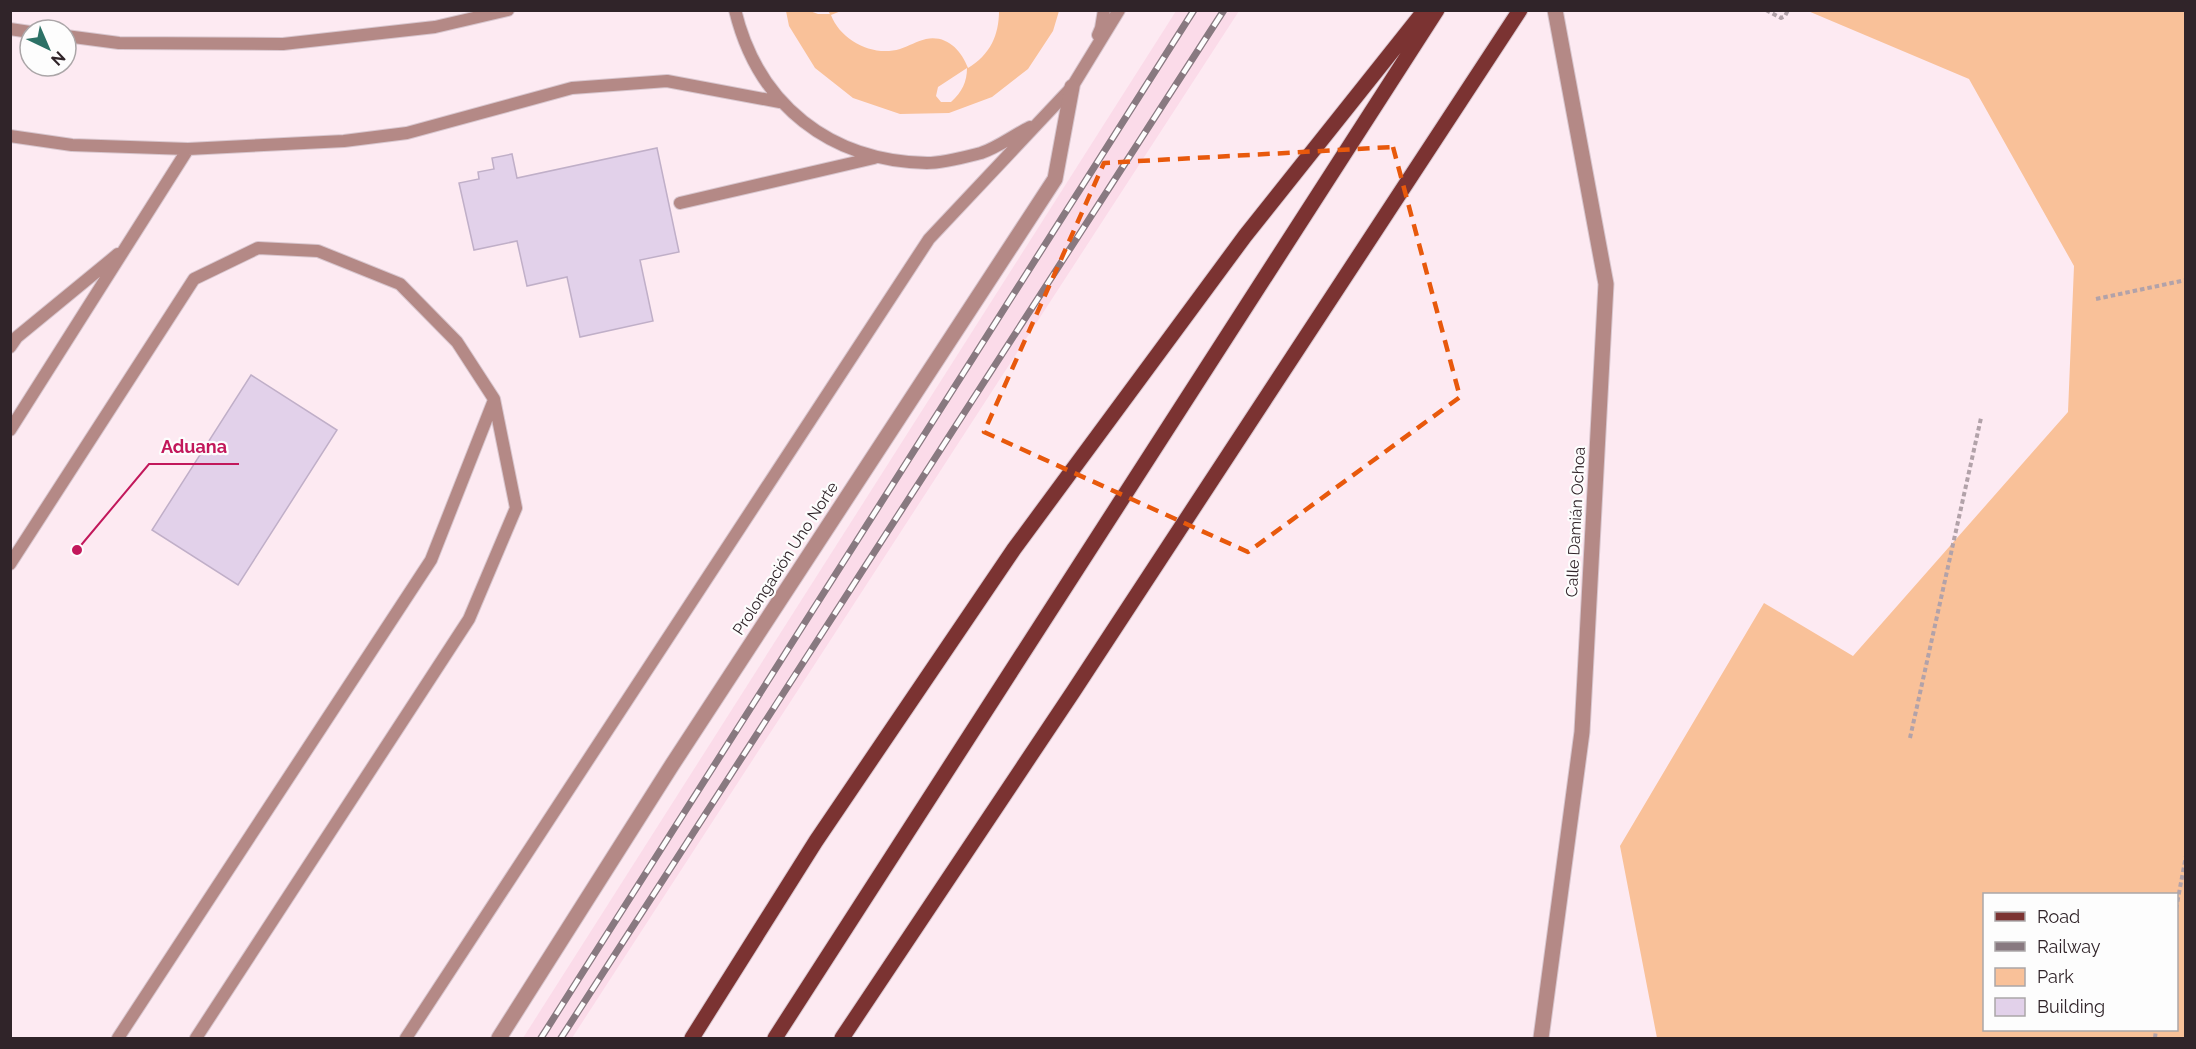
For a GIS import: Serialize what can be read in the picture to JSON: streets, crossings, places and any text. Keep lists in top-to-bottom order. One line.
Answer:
{"streets":{"street":["Calle Damián Ochoa","Prolongación Uno Norte"]},"places":["Aduana"],"legend":["Road","Railway","Park","Building"],"north":"bottom right"}
